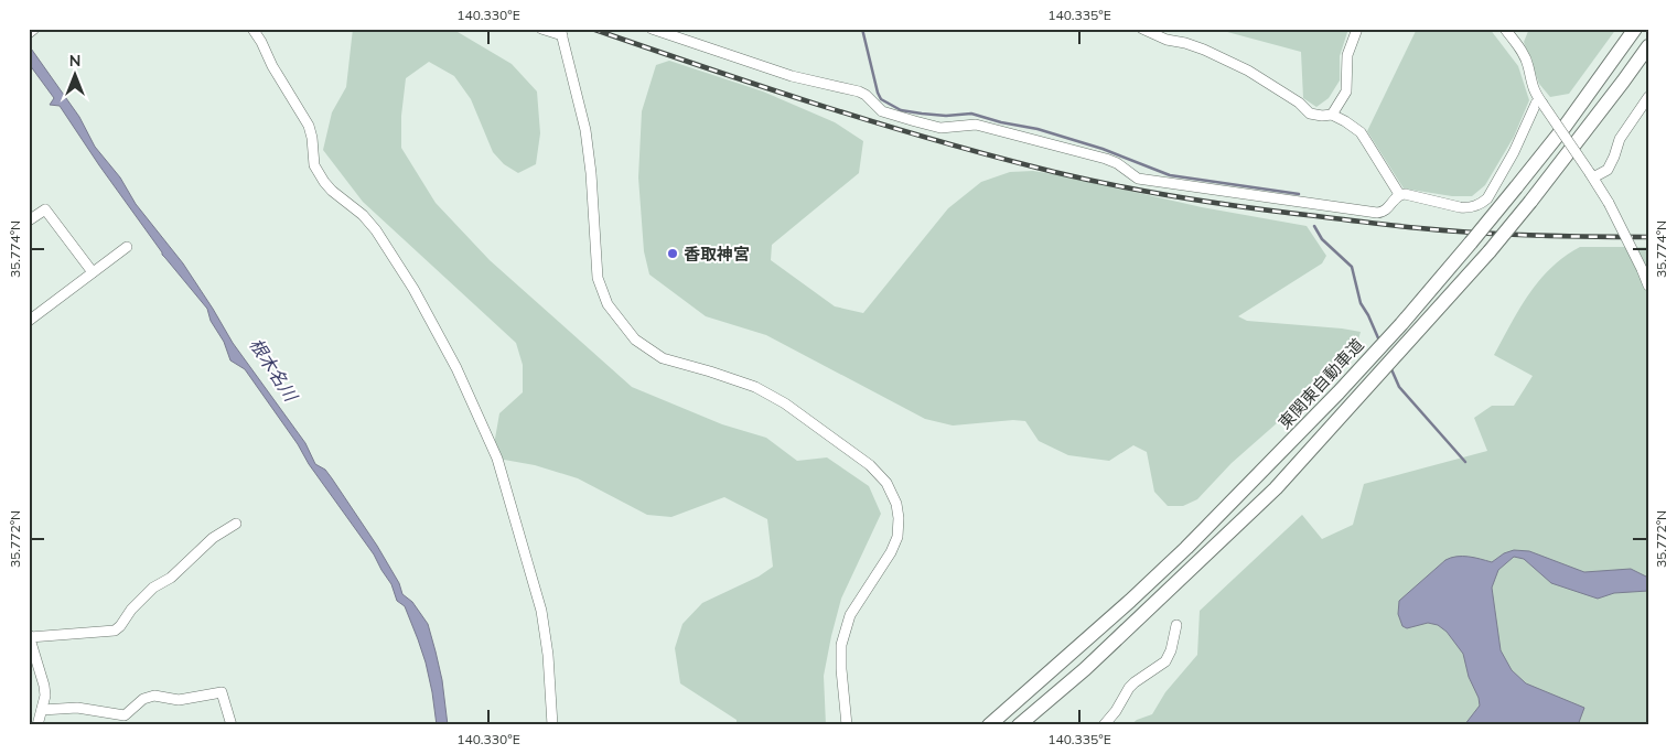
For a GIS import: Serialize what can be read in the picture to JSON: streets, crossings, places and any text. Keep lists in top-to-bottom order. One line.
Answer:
{"streets":{"highway":["東関東自動車道"]},"water":["根木名川"],"places":["香取神宮"],"north":"top","coordinates":["140.330°E","140.335°E","35.774°N","35.772°N"]}
